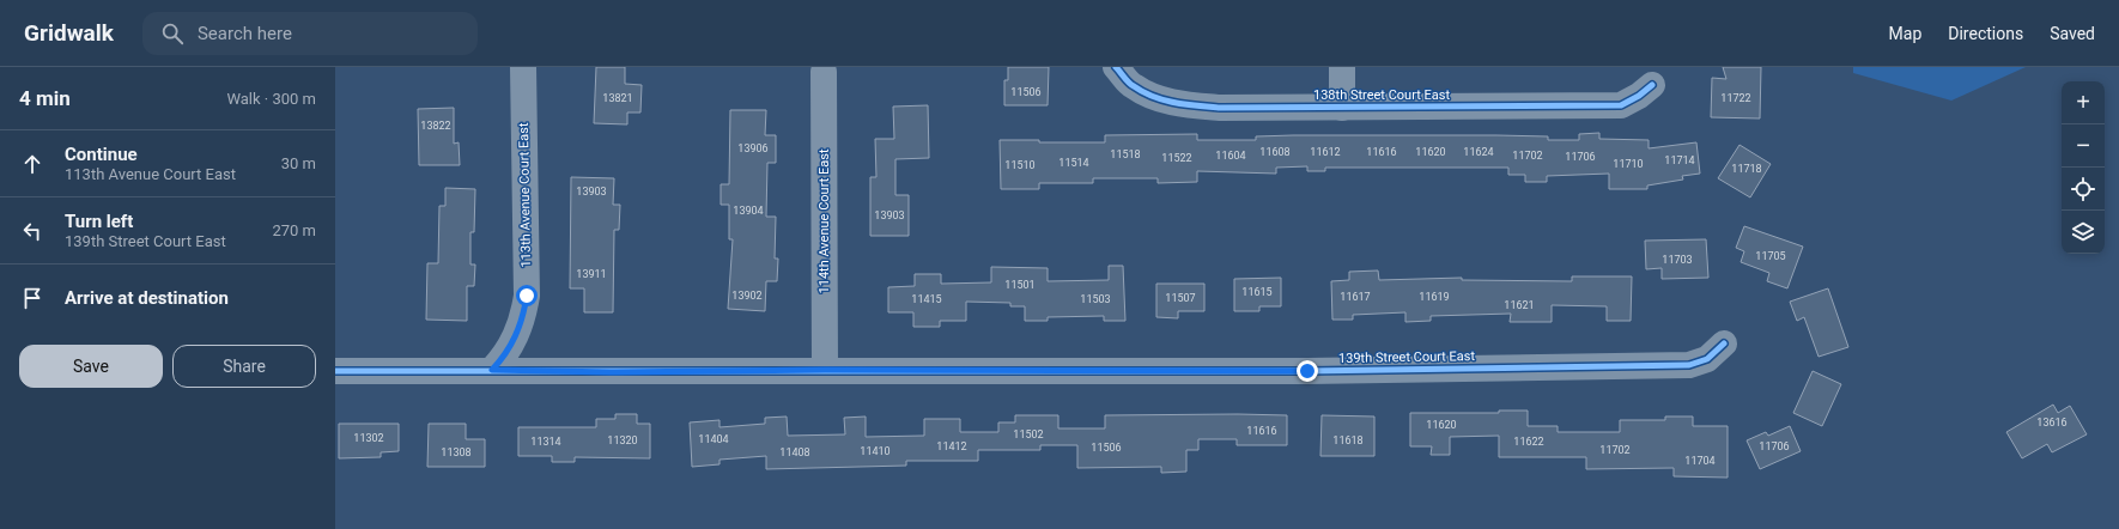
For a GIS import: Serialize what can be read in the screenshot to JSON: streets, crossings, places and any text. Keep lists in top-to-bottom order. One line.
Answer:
{"streets":{"street":["138th Street Court East","113th Avenue Court East","114th Avenue Court East","139th Street Court East"]},"crossings":[["113th Avenue Court East","139th Street Court East"],["114th Avenue Court East","139th Street Court East"]],"house_numbers":["11506","13821","11722","13822","13906","11608","11612","11616","11620","11624","11518","11604","11702","11706","11522","11714","11514","11710","11510","11718","13903","13904","13903","11705","11703","13911","11501","11615","13902","11617","11619","11507","11415","11503","11621","13616","11620","11616","11502","11302","11404","11320","11618","11314","11622","11412","11706","11506","11702","11410","11308","11408","11704"],"page":{"header":"Gridwalk","search":"Search here","nav":["Map","Directions","Saved"],"heading":["4 min","Walk · 300 m"],"map_buttons":["+","−"],"list":[["Continue","113th Avenue Court East","30 m"],["Turn left","139th Street Court East","270 m"],"Arrive at destination"],"buttons":["Save","Share"]}}
